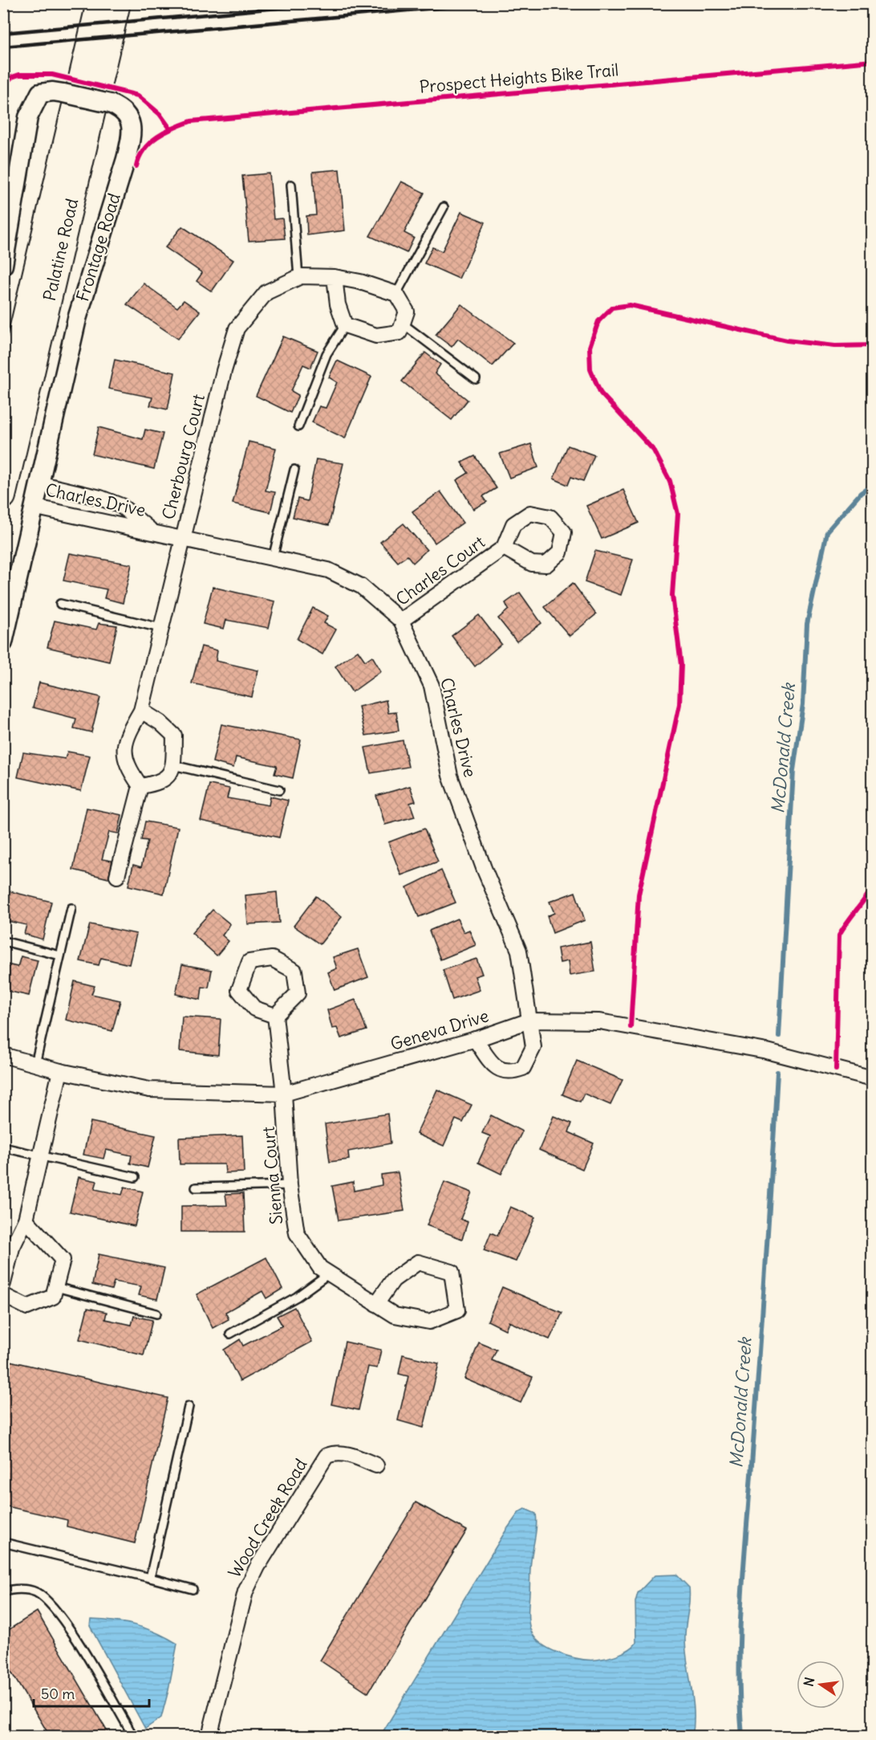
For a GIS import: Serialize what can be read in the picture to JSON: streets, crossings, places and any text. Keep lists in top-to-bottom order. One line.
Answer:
{"streets":{"highway":["Palatine Road"],"street":["Frontage Road","Cherbourg Court","Charles Drive","Charles Court","Geneva Drive","Sienna Court","Wood Creek Road"],"cycle path":["Prospect Heights Bike Trail"]},"crossings":[["Frontage Road","Charles Drive"],["Cherbourg Court","Charles Drive"],["Charles Drive","Charles Court"],["Charles Drive","Geneva Drive"],["Geneva Drive","Sienna Court"]],"water":["McDonald Creek"],"scale_bar":"50 m","north":"left"}
